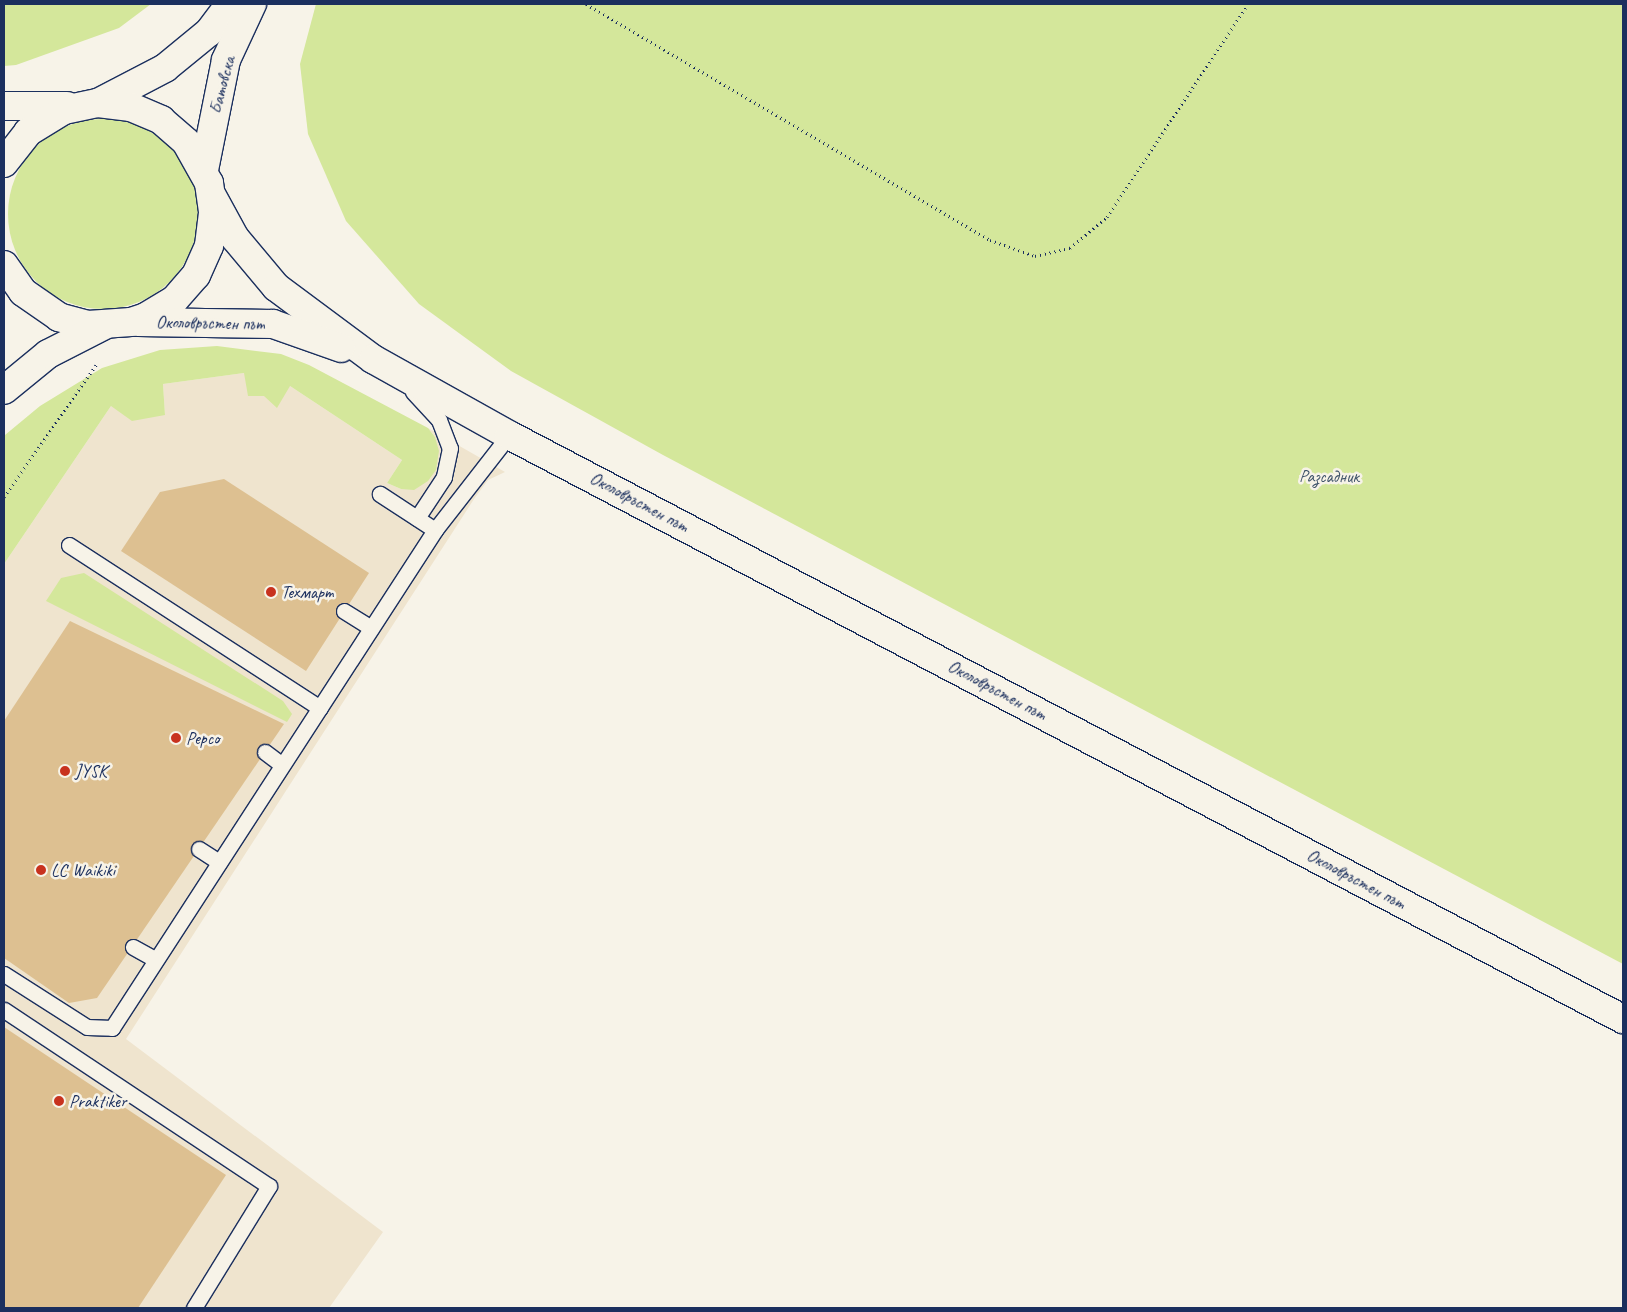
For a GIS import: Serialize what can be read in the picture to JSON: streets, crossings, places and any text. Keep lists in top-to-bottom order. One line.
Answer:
{"streets":{"main road":["Батовска","Околовръстен път"]},"parks":["Разсадник"],"places":["Техмарт","Pepco","JYSK","LC Waikiki","Praktiker"]}
